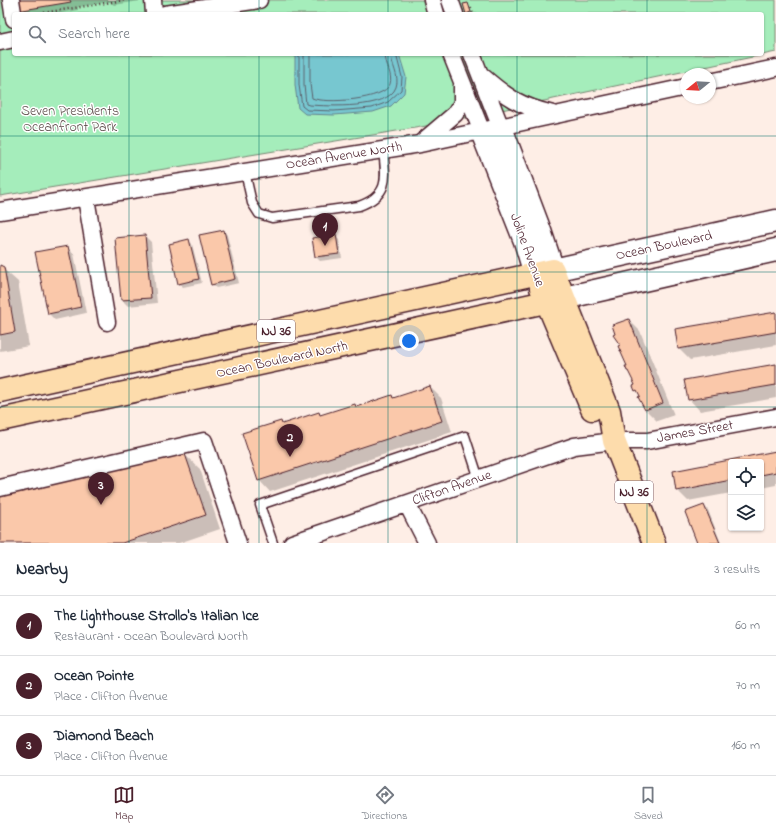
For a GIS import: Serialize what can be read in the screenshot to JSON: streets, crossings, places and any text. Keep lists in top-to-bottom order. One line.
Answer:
{"streets":{"main road":["Ocean Boulevard","Joline Avenue","NJ 36","Ocean Boulevard North"],"street":["Ocean Avenue North","James Street","Clifton Avenue"]},"crossings":[["Ocean Avenue North","Joline Avenue"],["Ocean Boulevard","Joline Avenue"],["Ocean Boulevard","NJ 36"],["Ocean Boulevard","Ocean Boulevard North"],["Joline Avenue","NJ 36"],["Joline Avenue","Ocean Boulevard North"],["Joline Avenue","James Street"],["Joline Avenue","Clifton Avenue"],["James Street","Clifton Avenue"]],"parks":["Seven Presidents Oceanfront Park"],"north":"left","page":{"search":"Search here","pins":["1","2","3"],"heading":["Nearby","3 results"],"list":[{"mark":"1","name":"The Lighthouse Strollo's Italian Ice","note":"Restaurant · Ocean Boulevard North","value":"60 m"},{"mark":"2","name":"Ocean Pointe","note":"Place · Clifton Avenue","value":"70 m"},{"mark":"3","name":"Diamond Beach","note":"Place · Clifton Avenue","value":"160 m"}],"nav":["Map","Directions","Saved"]}}
